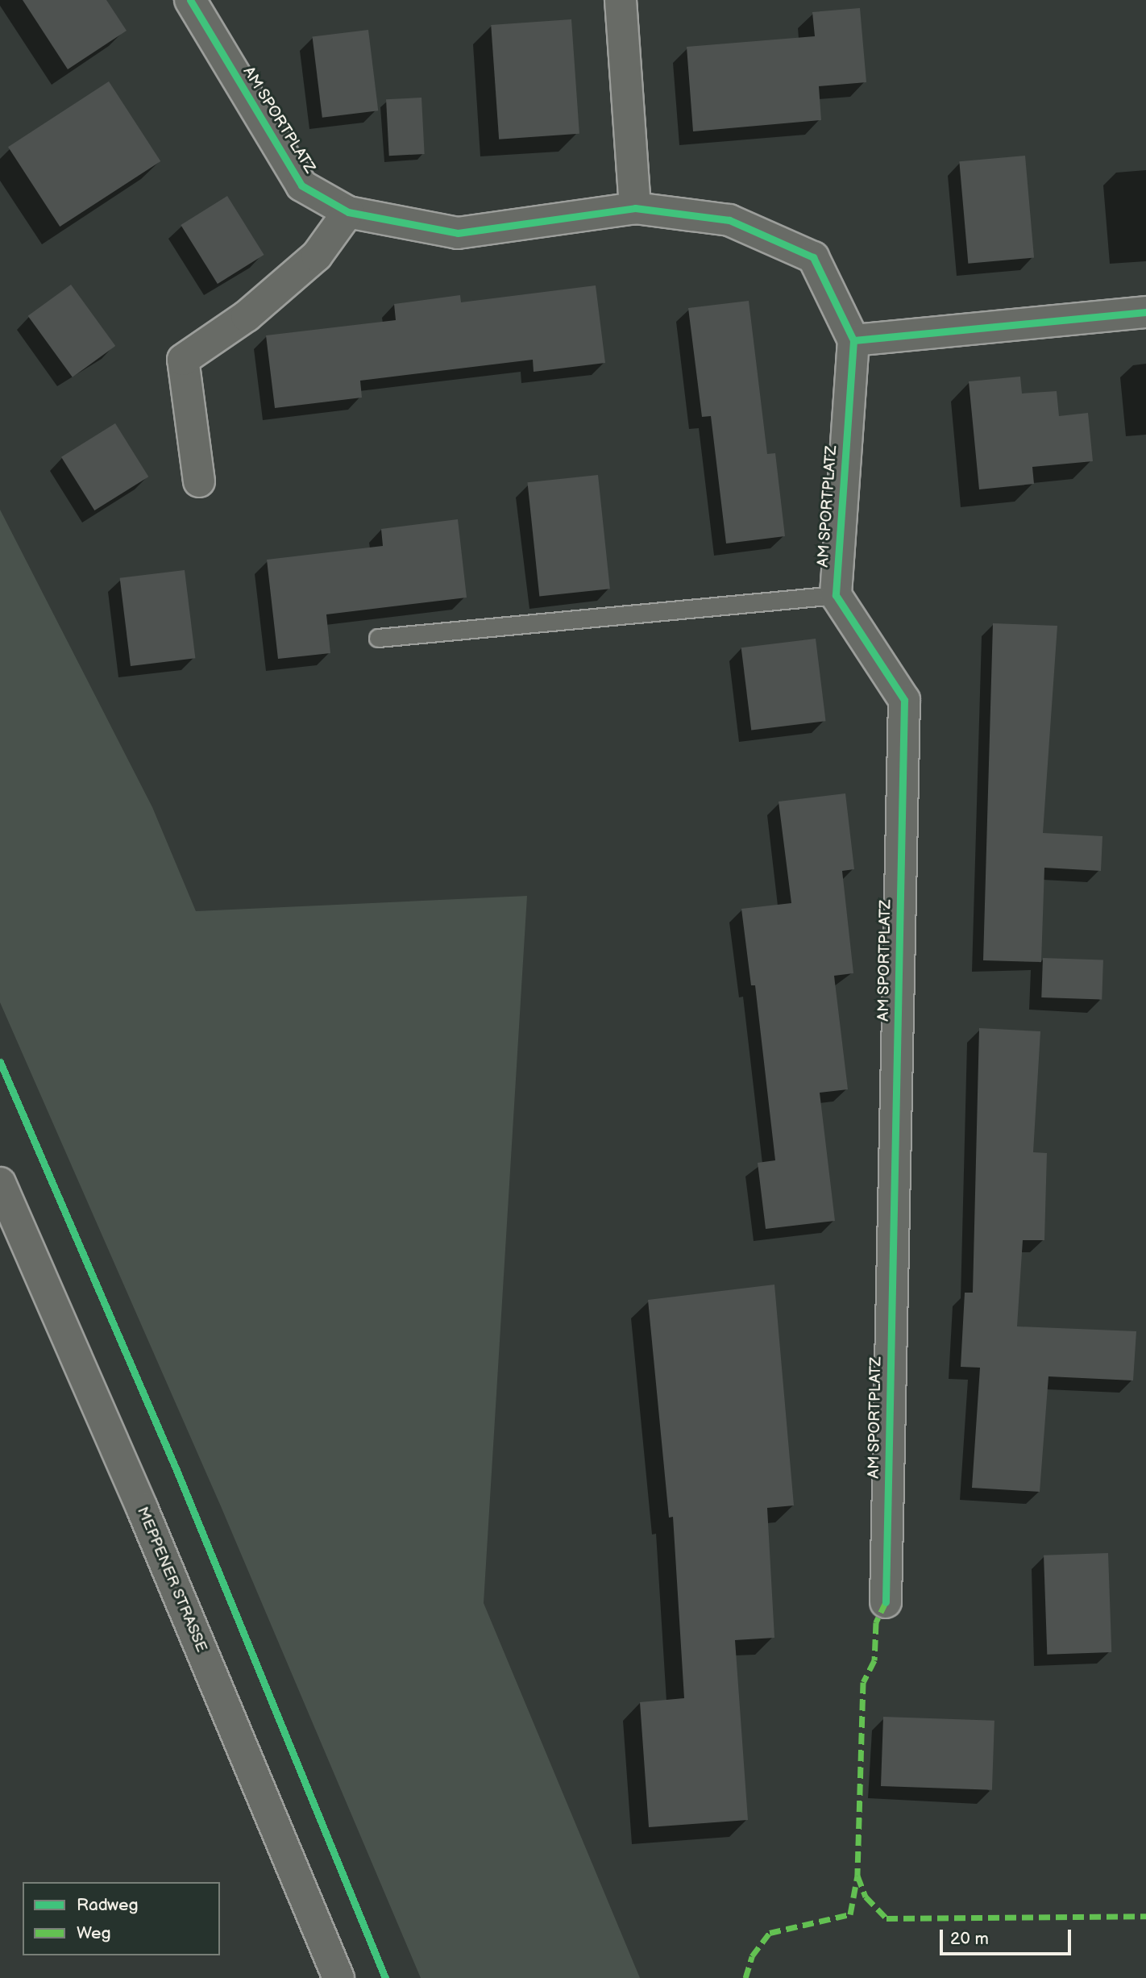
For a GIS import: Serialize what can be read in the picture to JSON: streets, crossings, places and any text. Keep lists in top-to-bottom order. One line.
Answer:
{"streets":{"street":["AM SPORTPLATZ","MEPPENER STRASSE"]},"legend":["Radweg","Weg"],"scale_bar":"20 m"}
